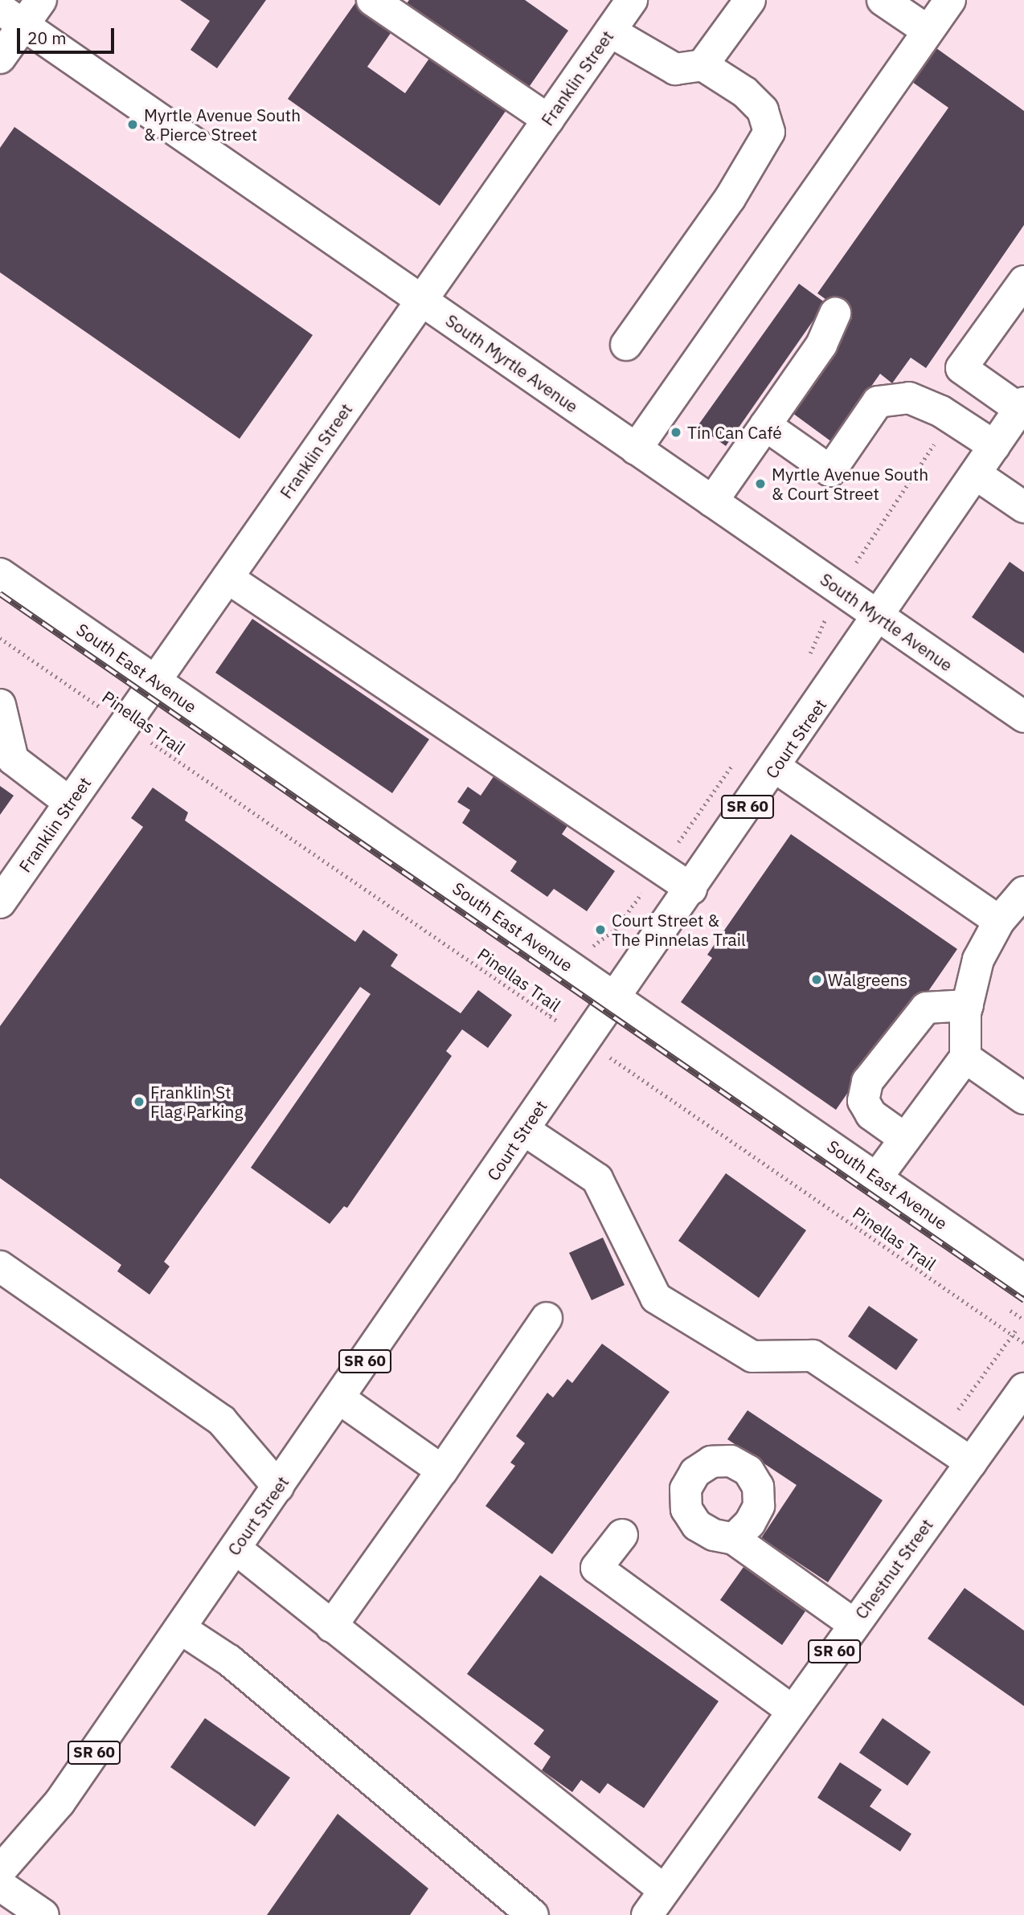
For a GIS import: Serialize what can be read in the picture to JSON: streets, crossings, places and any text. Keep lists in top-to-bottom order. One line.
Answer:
{"streets":{"main road":["Franklin Street","South Myrtle Avenue","South East Avenue","Court Street","SR 60","Chestnut Street"],"path":["Pinellas Trail"]},"crossings":[["Franklin Street","South Myrtle Avenue"],["Franklin Street","South East Avenue"],["Franklin Street","Pinellas Trail"],["South Myrtle Avenue","Court Street"],["South East Avenue","Court Street"],["Pinellas Trail","Court Street"]],"places":["Myrtle Avenue South & Pierce Street","Tin Can Café","Myrtle Avenue South & Court Street","Court Street & The Pinnelas Trail","Walgreens","Franklin St Flag Parking"],"scale_bar":"20 m"}
